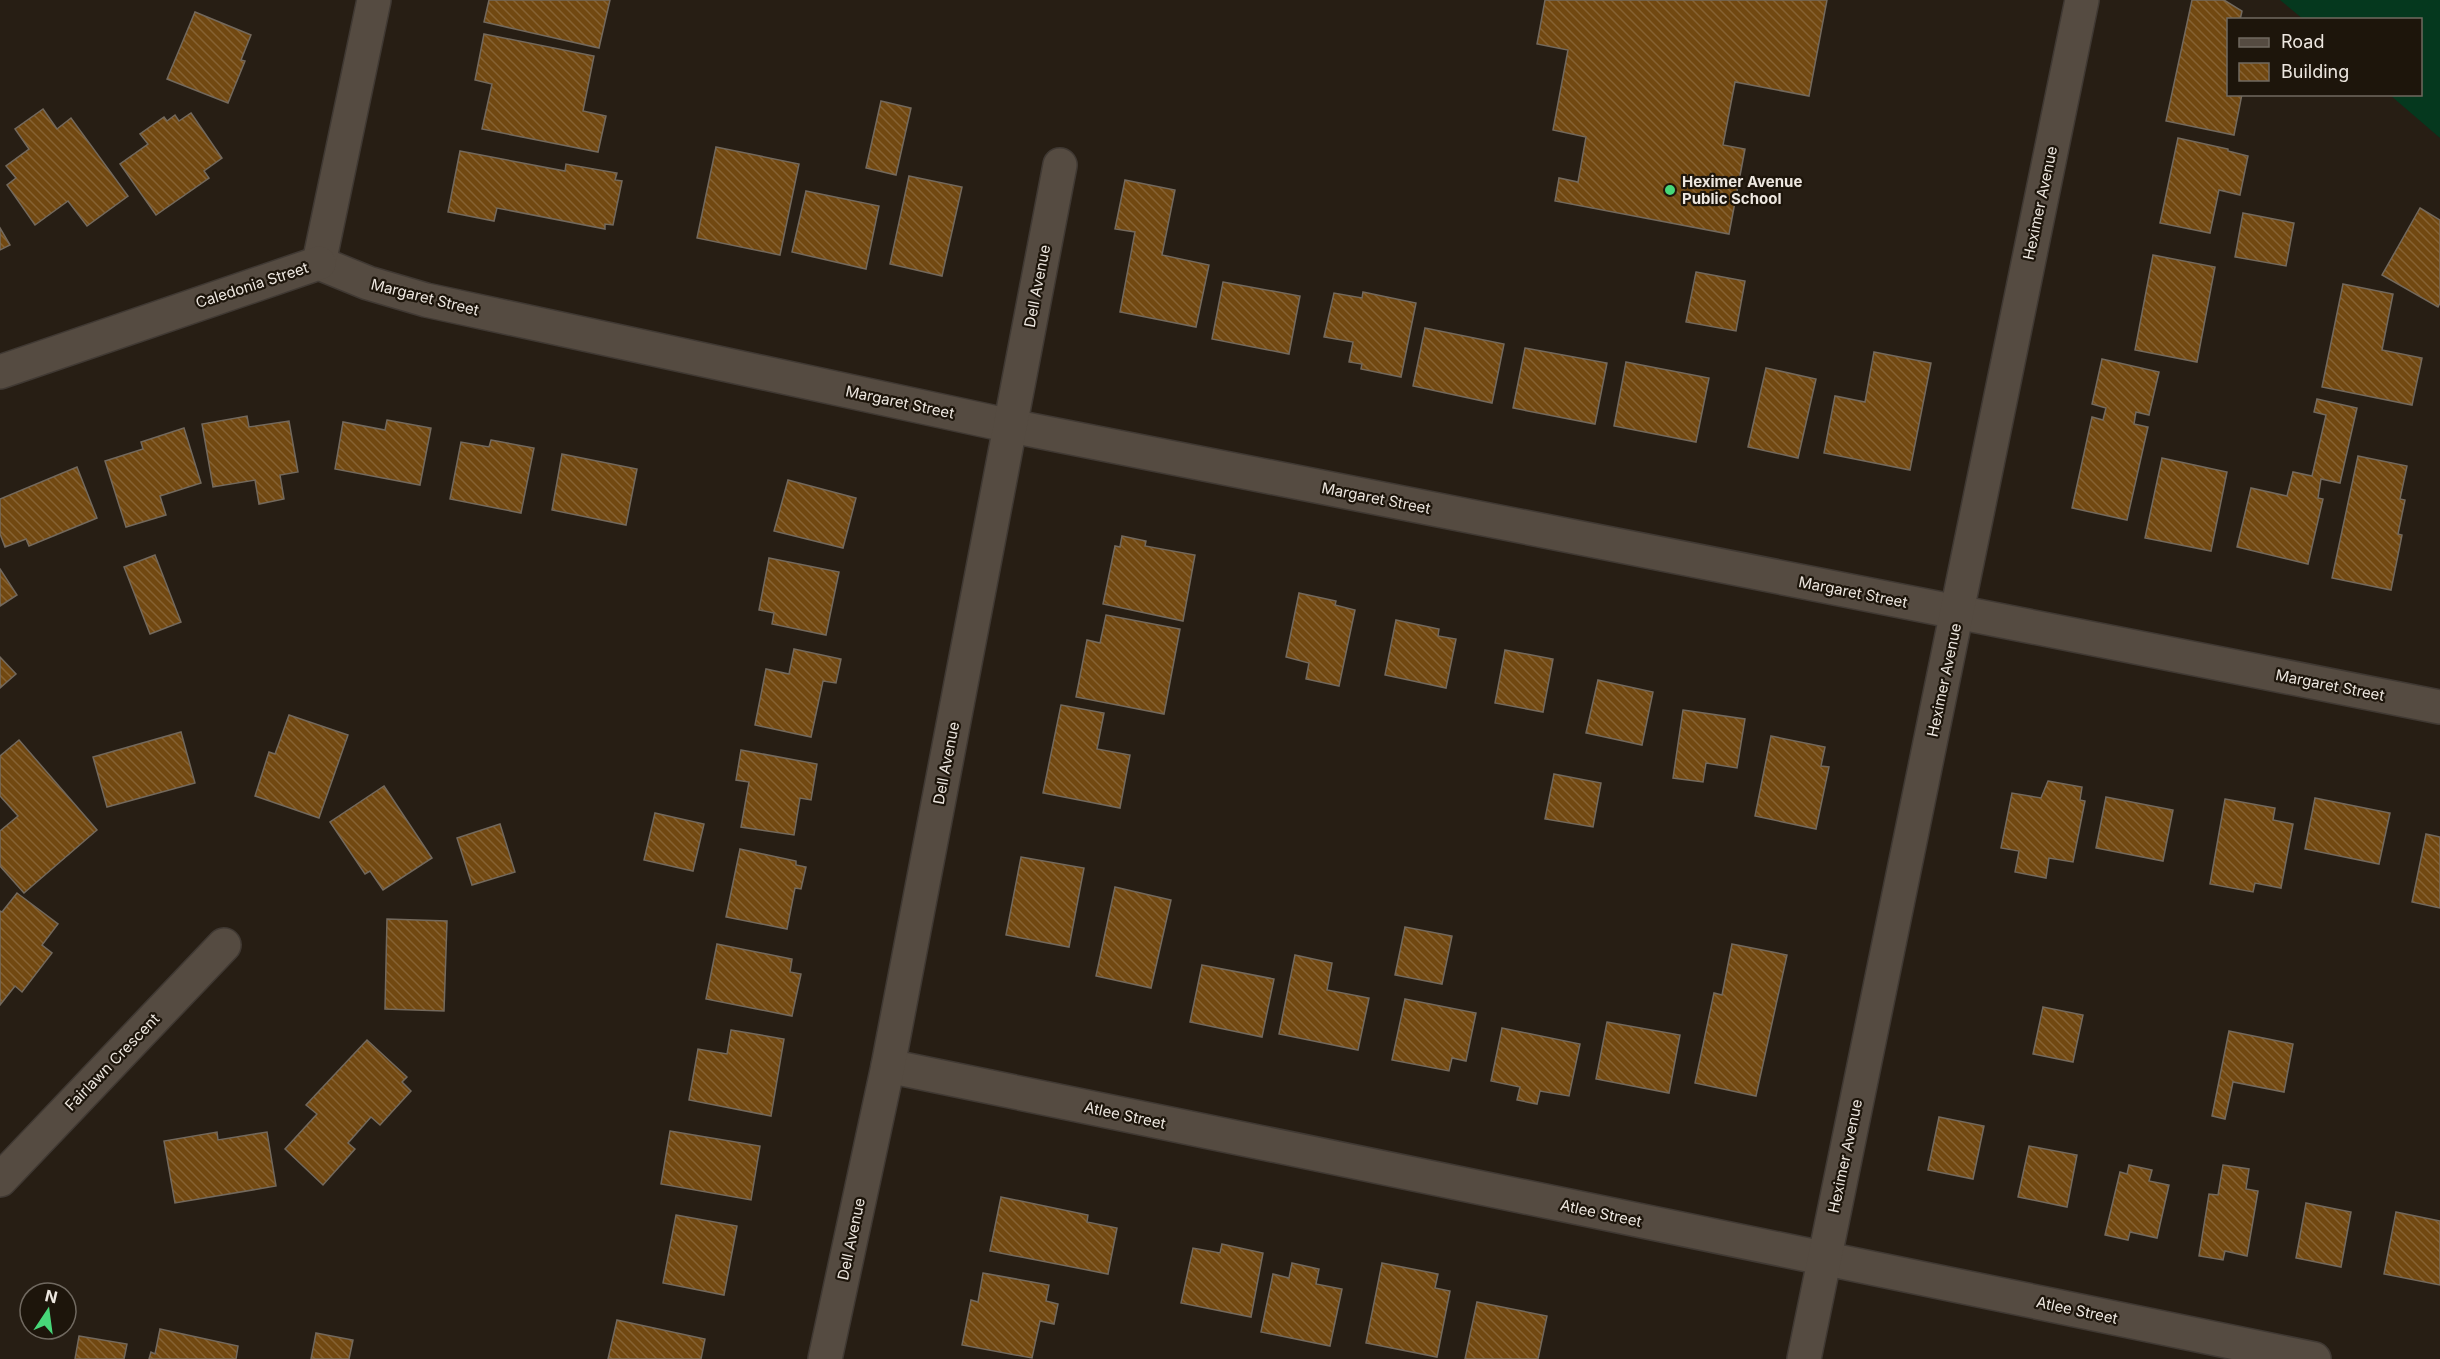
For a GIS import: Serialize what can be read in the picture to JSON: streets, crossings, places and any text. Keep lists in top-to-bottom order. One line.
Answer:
{"streets":{"street":["Heximer Avenue","Caledonia Street","Dell Avenue","Margaret Street","Fairlawn Crescent","Atlee Street"]},"crossings":[["Heximer Avenue","Margaret Street"],["Heximer Avenue","Atlee Street"],["Caledonia Street","Margaret Street"],["Dell Avenue","Margaret Street"],["Dell Avenue","Atlee Street"]],"places":["Heximer Avenue Public School"],"legend":["Road","Building"],"north":"top"}
